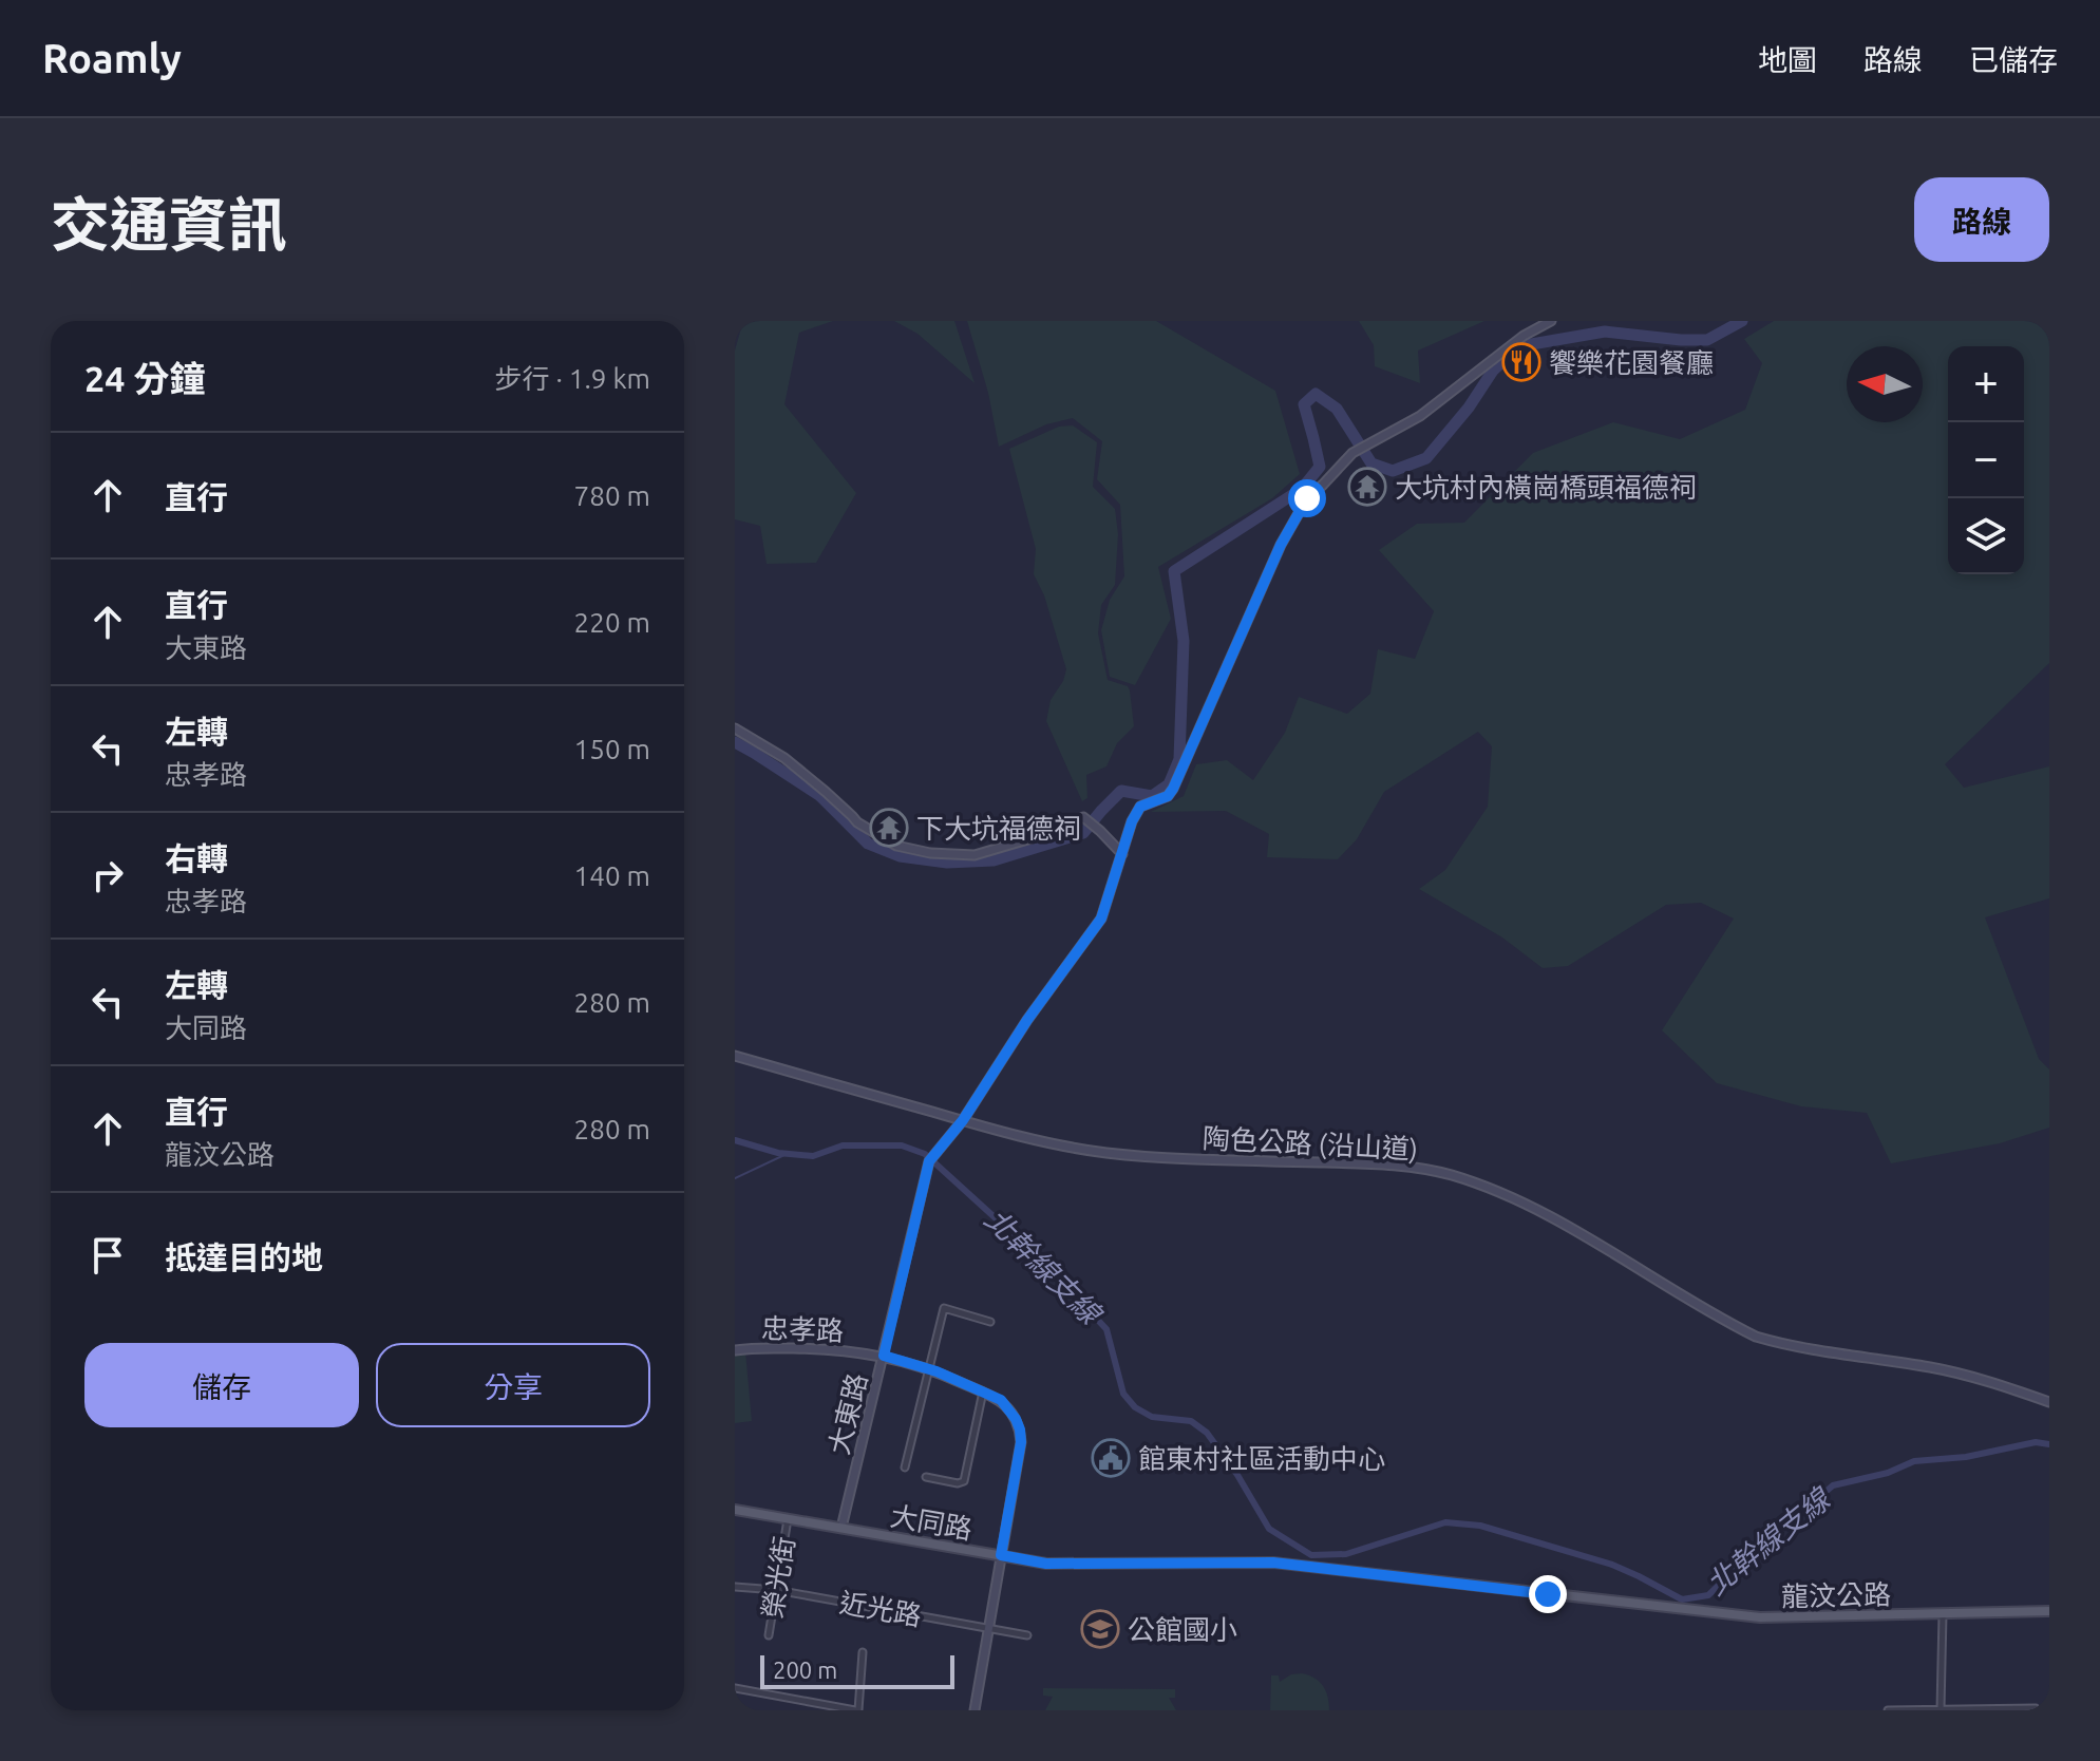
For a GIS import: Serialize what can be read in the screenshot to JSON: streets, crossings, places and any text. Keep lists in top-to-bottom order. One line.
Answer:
{"streets":{"main road":["大同路","龍汶公路"],"street":["陶色公路 (沿山道)","忠孝路","大東路","榮光街","近光路"]},"crossings":[["陶色公路 (沿山道)","大東路"],["忠孝路","大東路"],["忠孝路","大同路"],["忠孝路","近光路"],["大東路","大同路"],["大同路","榮光街"],["大同路","龍汶公路"],["榮光街","近光路"]],"water":["北幹線支線"],"places":{"restaurant":["饗樂花園餐廳"],"temple":["大坑村內橫崗橋頭福德祠","下大坑福德祠"],"public building":["館東村社區活動中心"],"school or university":["公館國小"]},"scale_bar":"200 m","north":"left","page":{"header":"Roamly","nav":["地圖","路線","已儲存"],"title":"交通資訊","buttons":["路線",["儲存","分享"]],"heading":["24 分鐘","步行 · 1.9 km"],"map_buttons":["+","−"],"list":[["直行","780 m"],["直行","大東路","220 m"],["左轉","忠孝路","150 m"],["右轉","忠孝路","140 m"],["左轉","大同路","280 m"],["直行","龍汶公路","280 m"],"抵達目的地"],"scale":"200 m"}}
